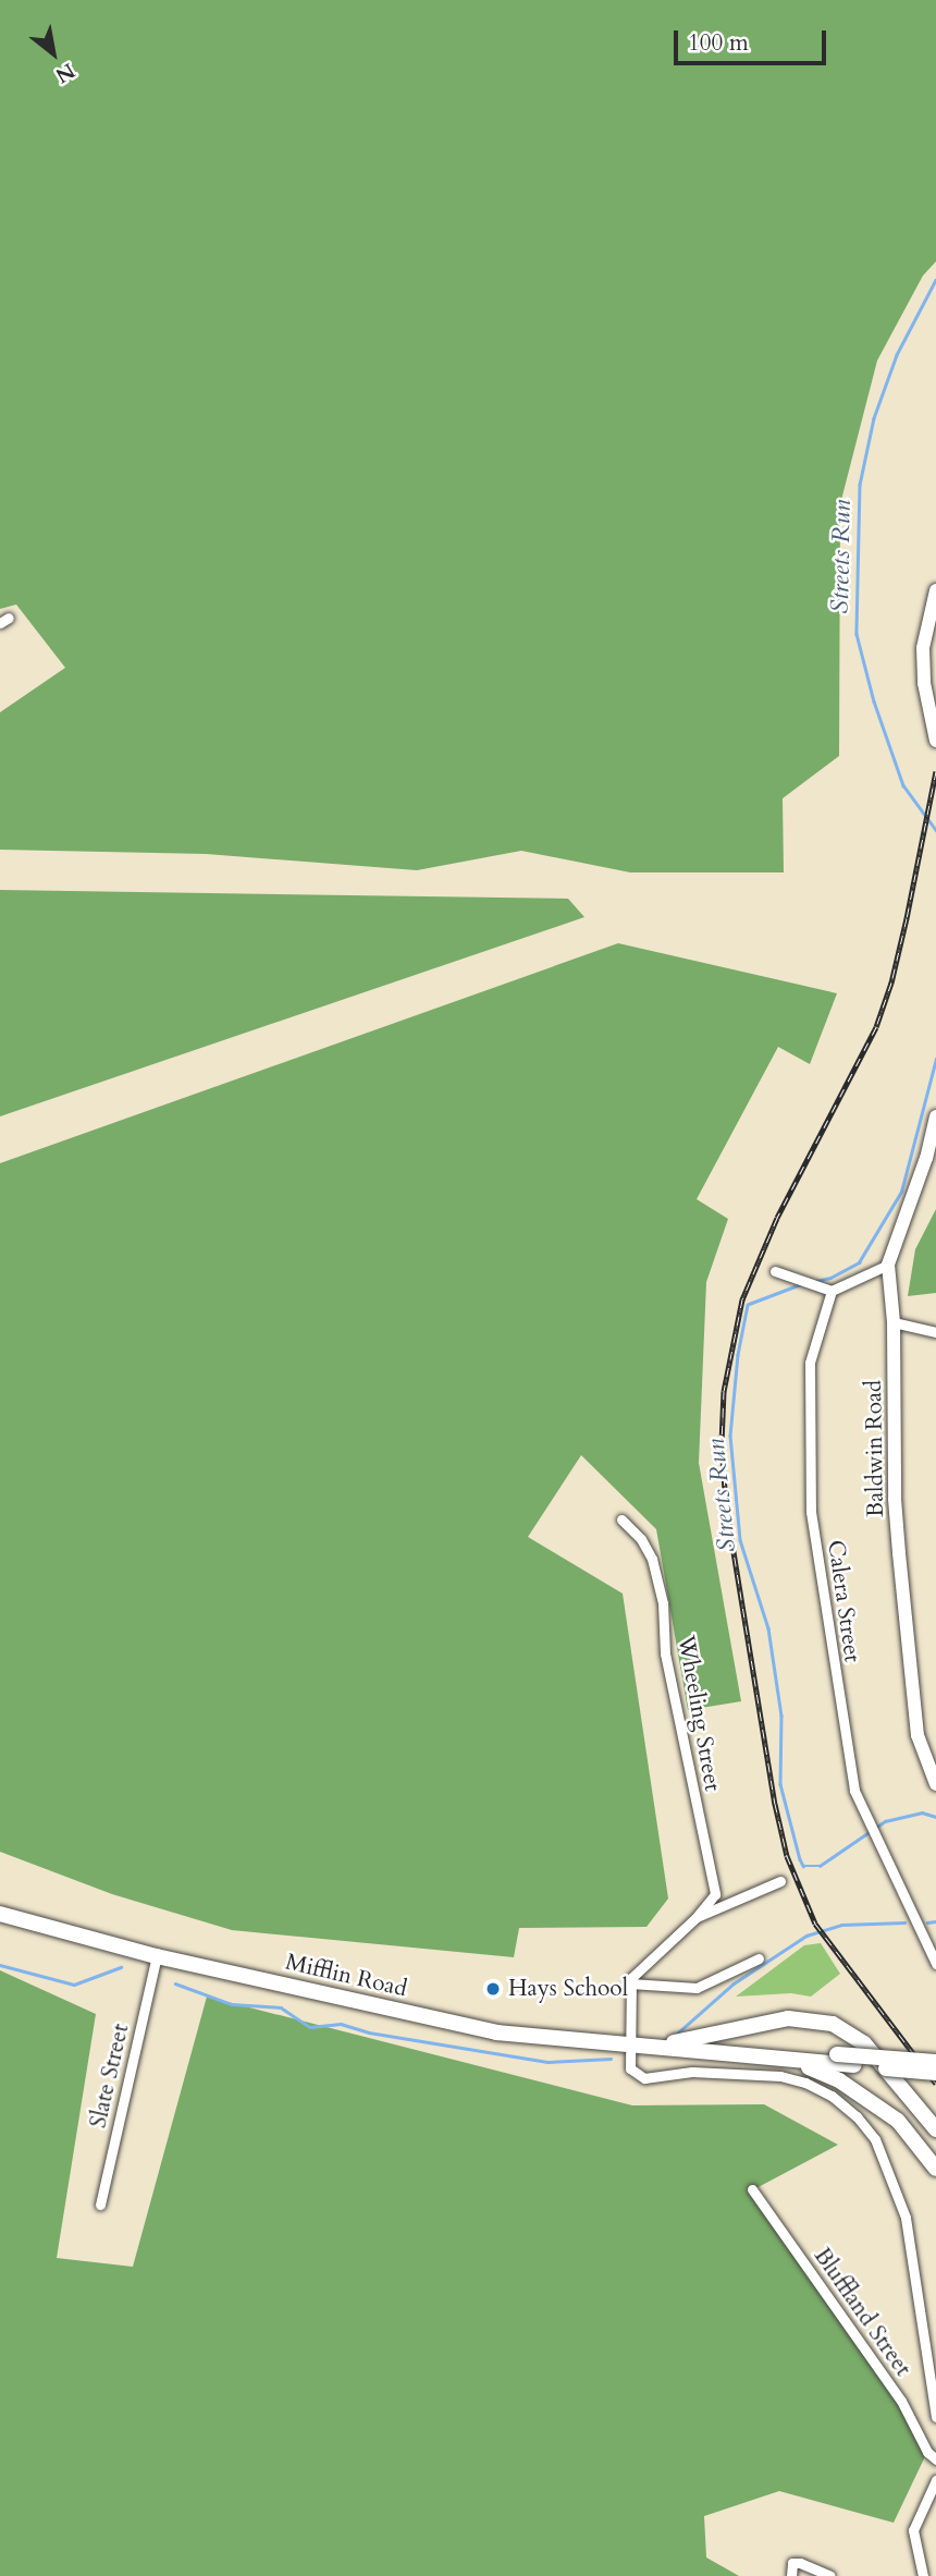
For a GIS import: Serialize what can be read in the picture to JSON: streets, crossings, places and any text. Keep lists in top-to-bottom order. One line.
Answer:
{"streets":{"main road":["Baldwin Road","Mifflin Road"],"street":["Calera Street","Wheeling Street","Slate Street","Bluffland Street"]},"crossings":[["Mifflin Road","Slate Street"]],"water":["Streets Run"],"places":["Hays School"],"scale_bar":"100 m","north":"bottom right"}
